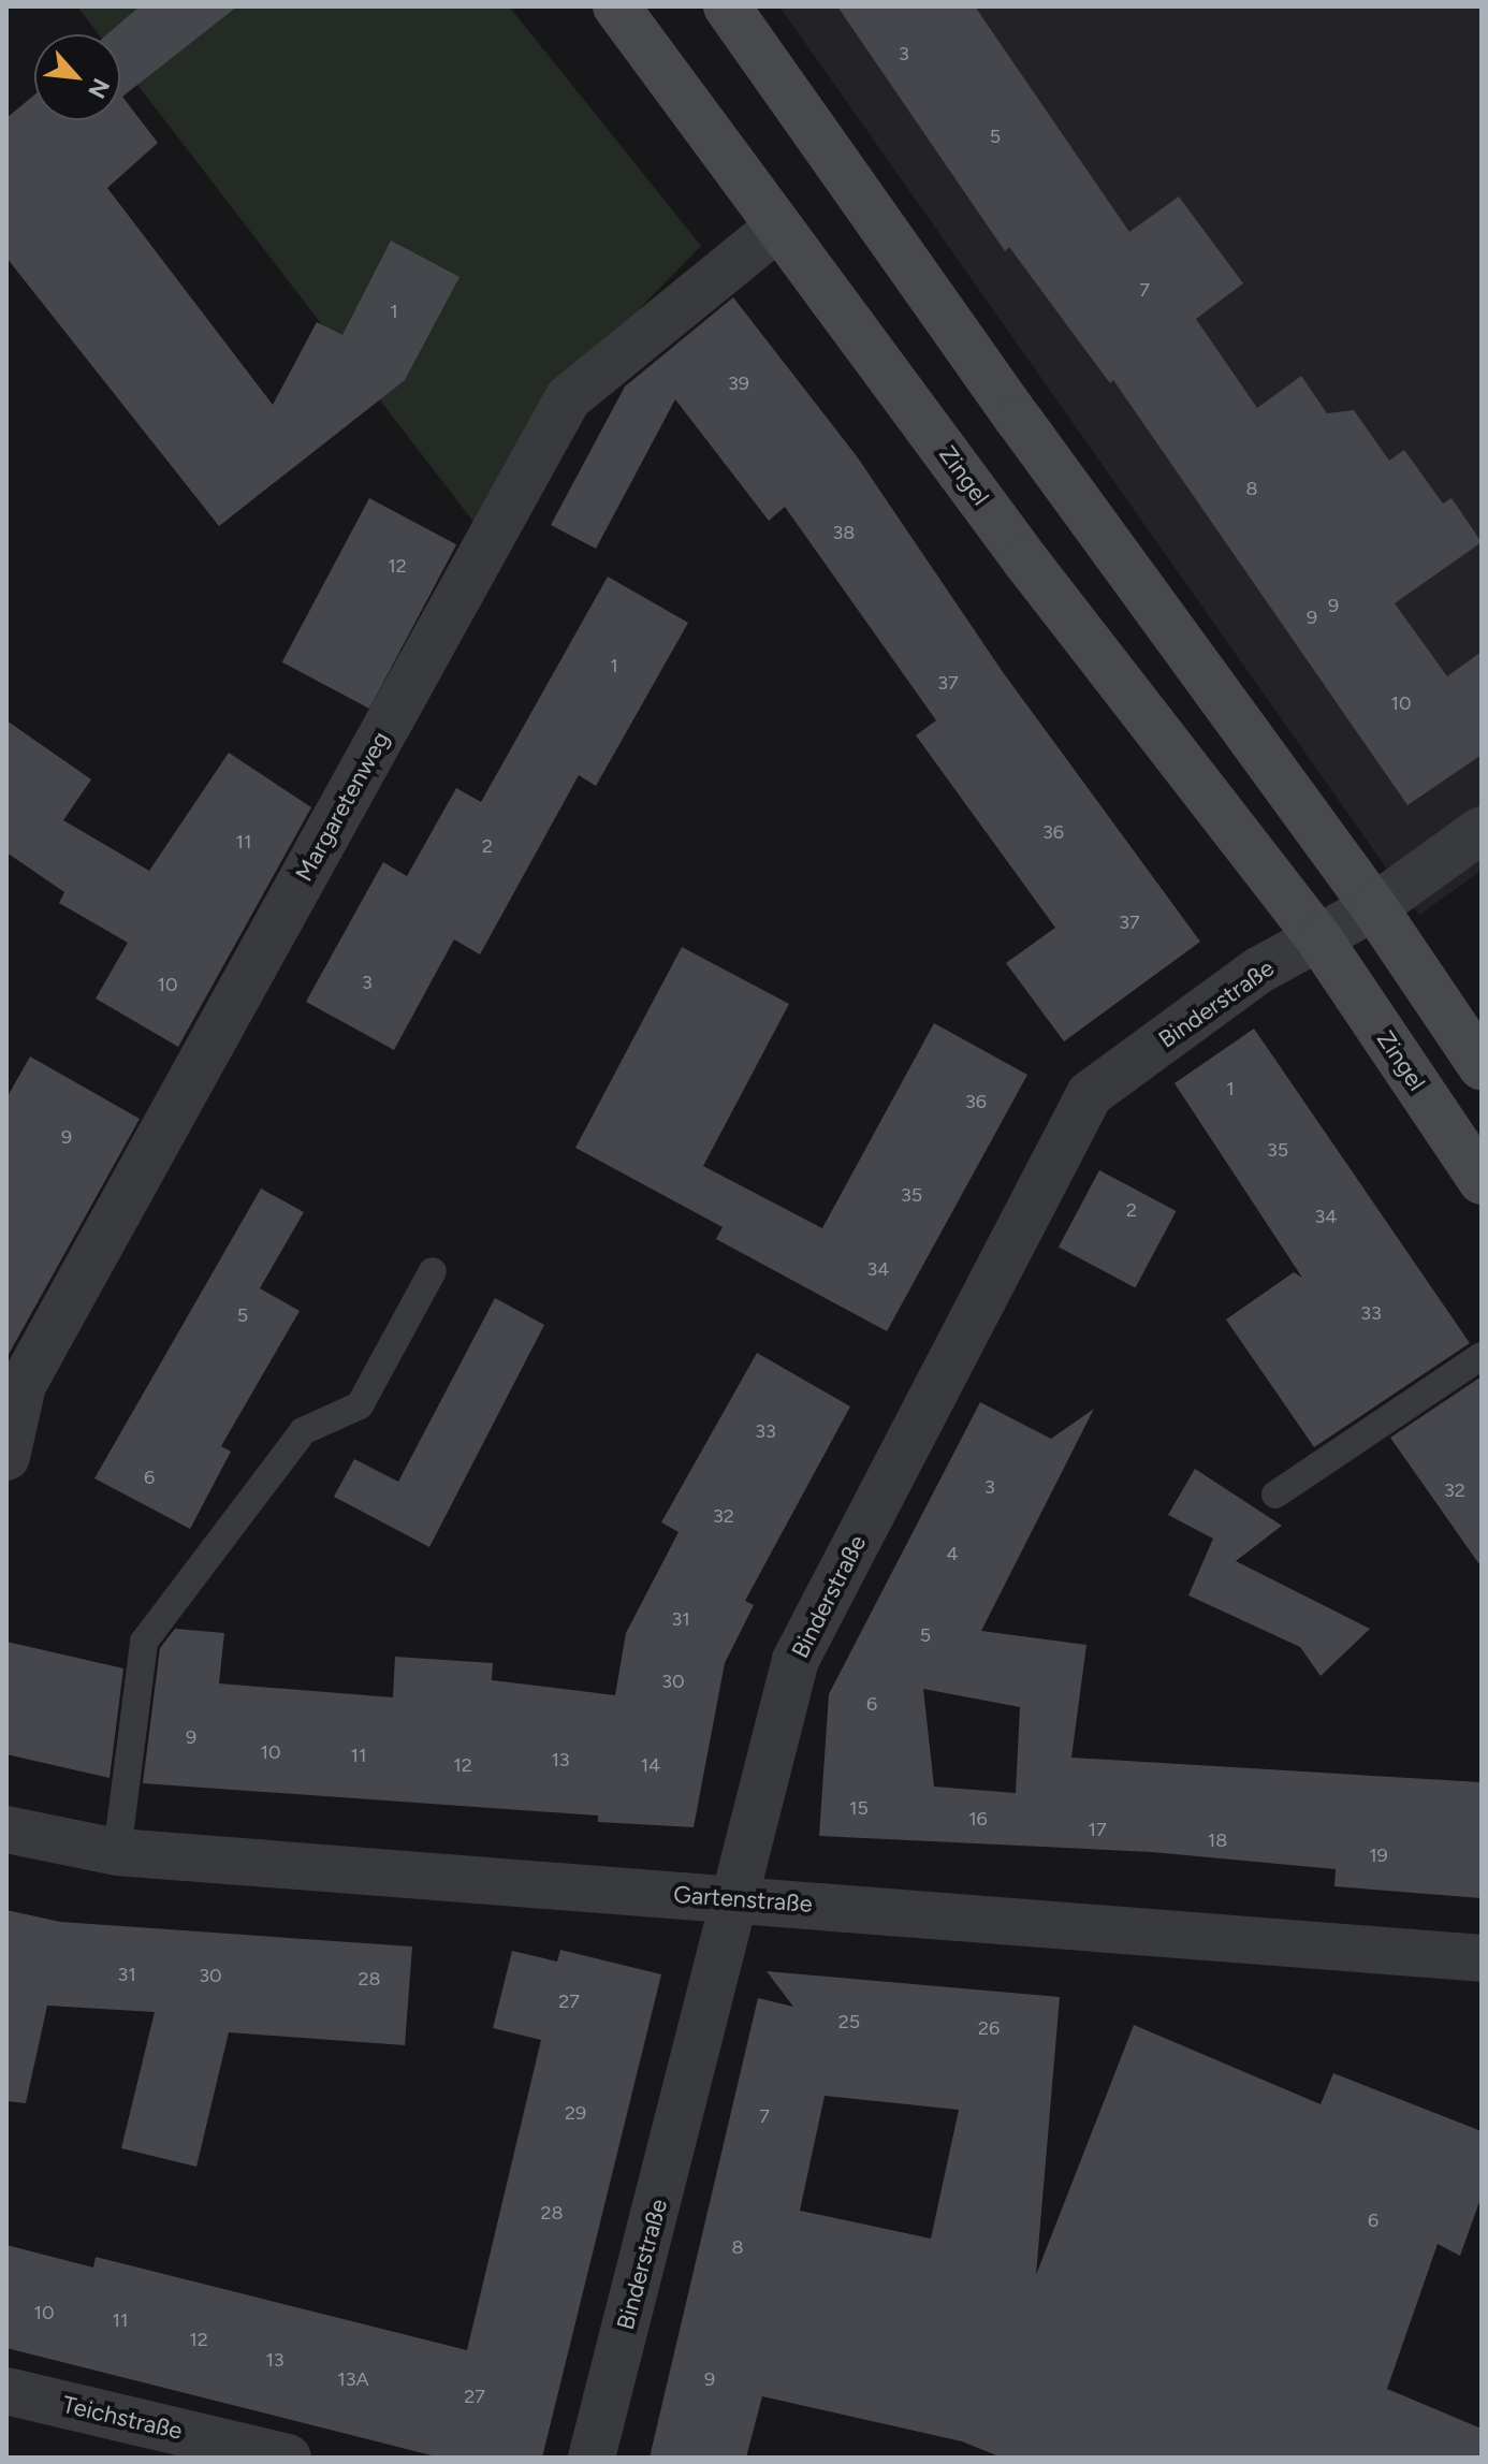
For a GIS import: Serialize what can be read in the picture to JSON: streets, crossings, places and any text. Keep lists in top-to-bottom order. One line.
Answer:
{"streets":{"main road":["Zingel"],"street":["Margaretenweg","Binderstraße","Gartenstraße","Teichstraße"]},"crossings":[["Zingel","Margaretenweg"],["Zingel","Binderstraße"],["Binderstraße","Gartenstraße"]],"house_numbers":["3","5","7","1","39","8","38","12","9","9","1","37","10","36","11","2","37","3","10","1","36","9","35","35","2","34","34","33","5","33","6","3","32","32","4","31","5","30","6","9","10","11","13","12","14","15","16","17","18","19","31","30","28","27","25","26","29","7","28","6","8","10","11","12","13","13A","9","27"],"north":"bottom right"}
